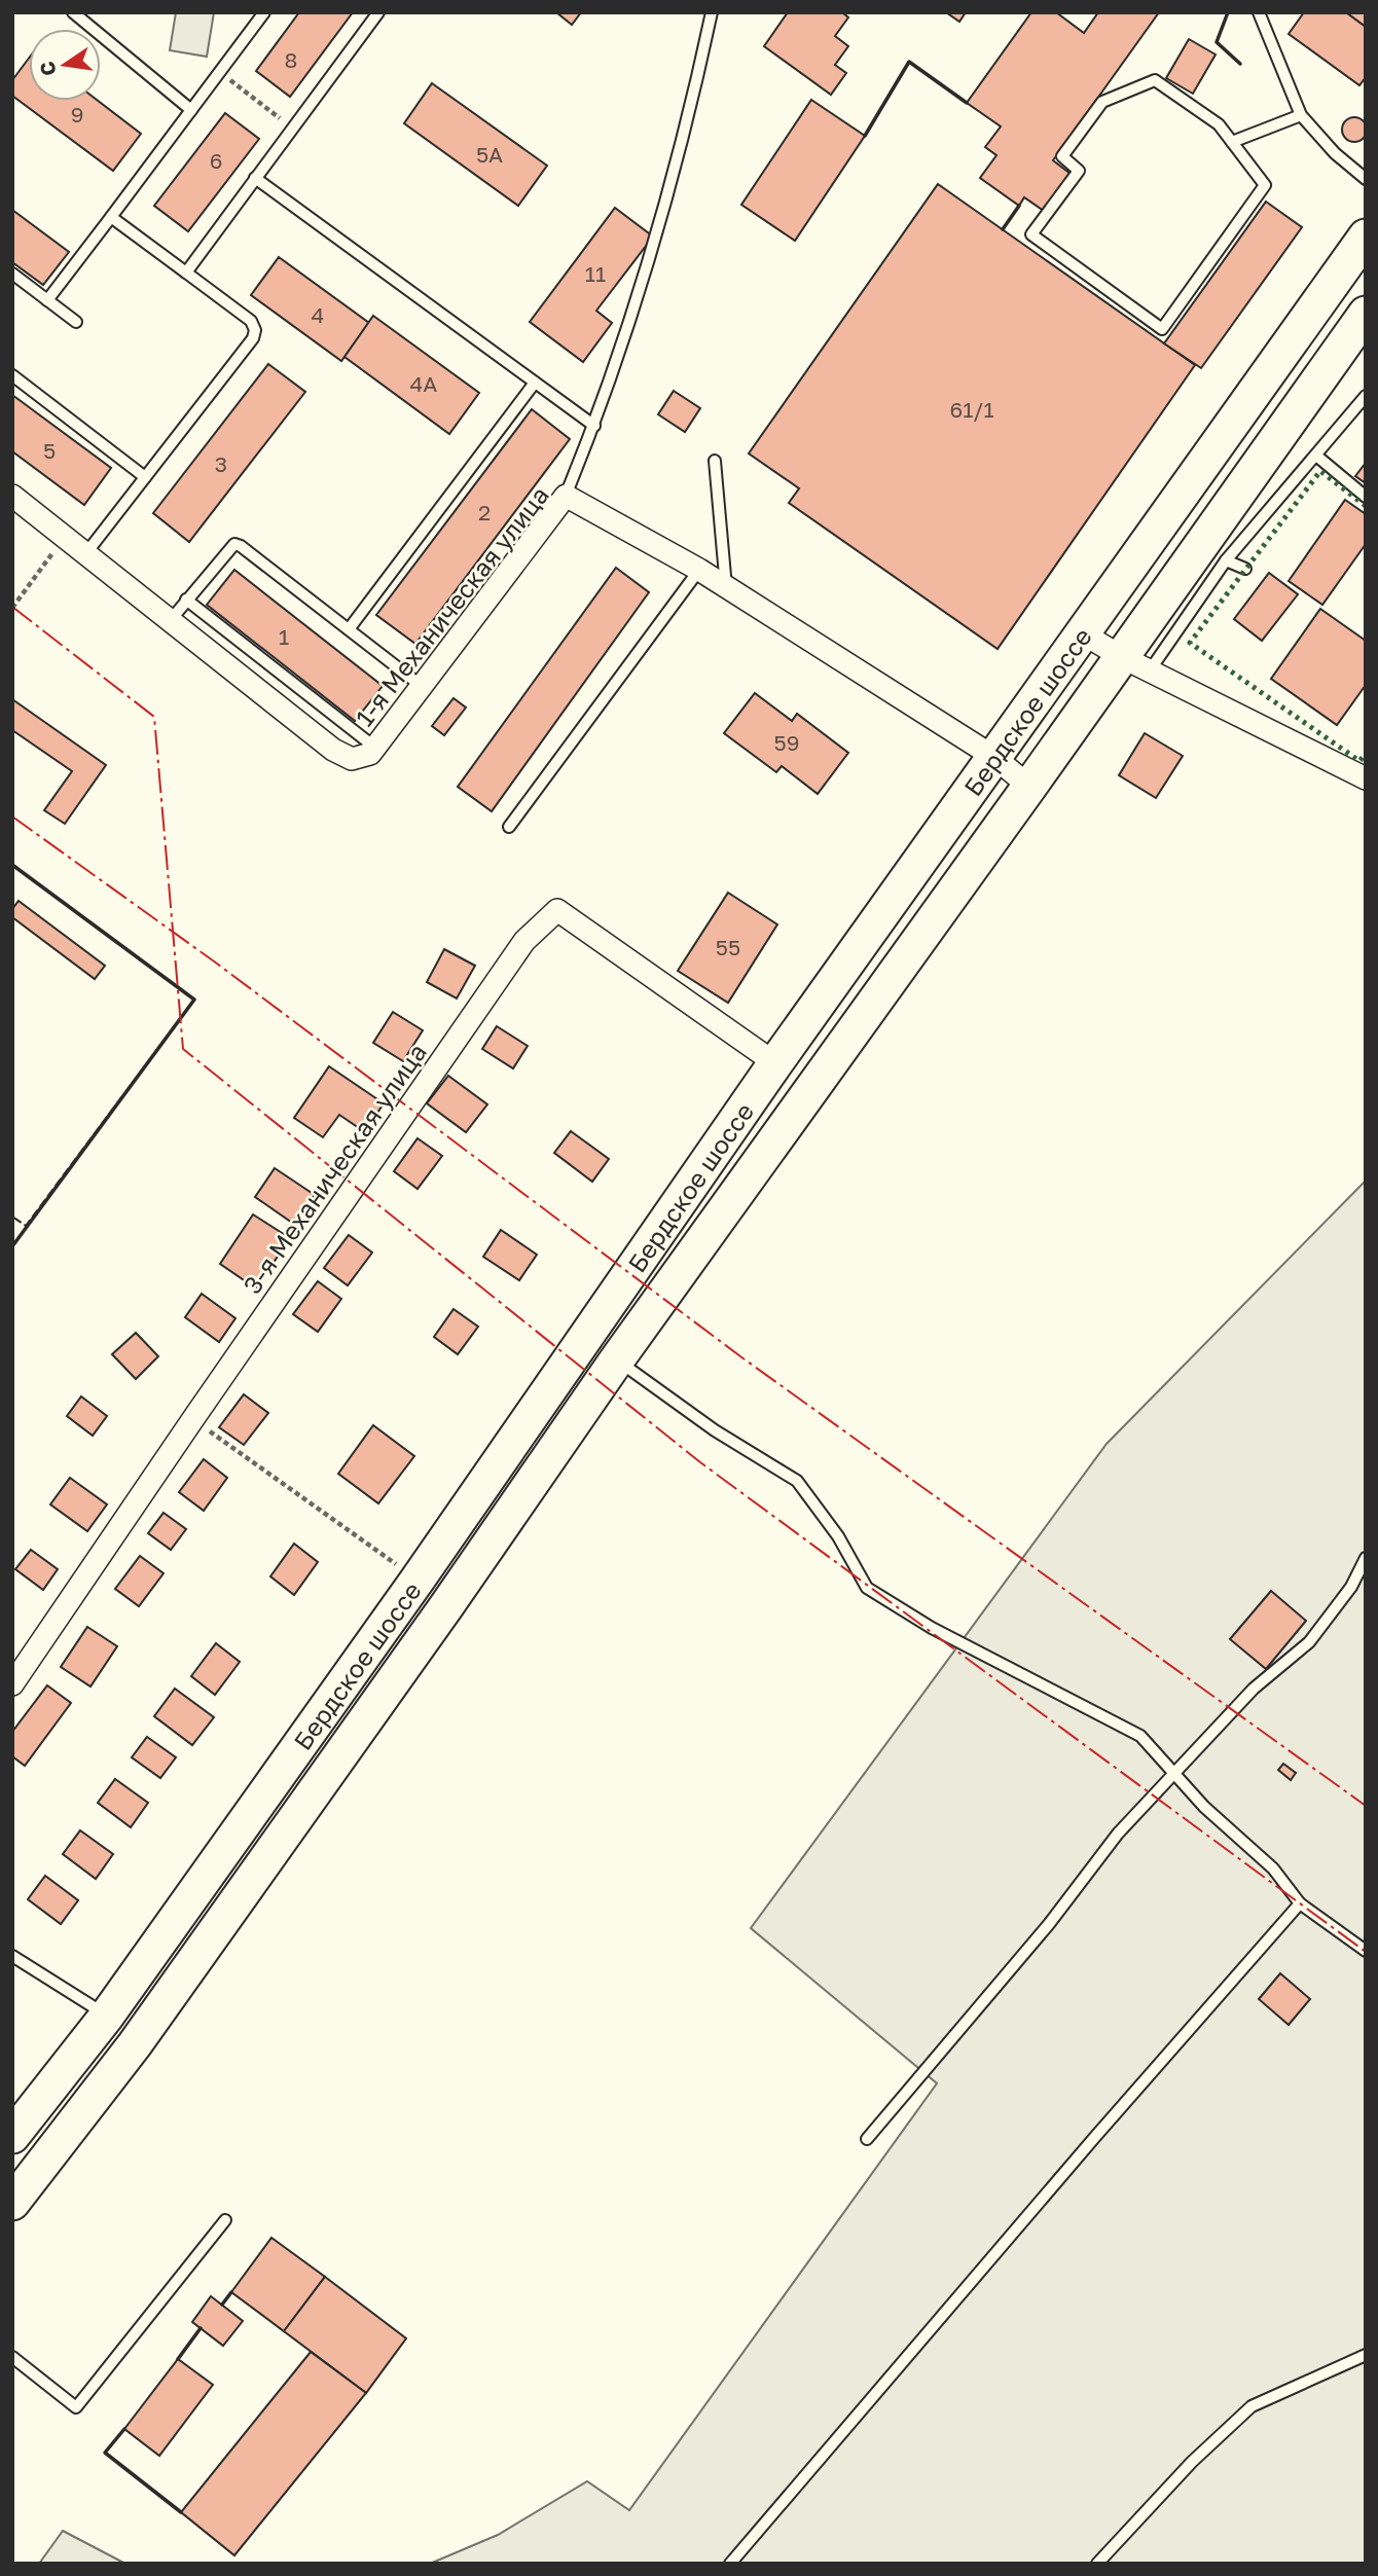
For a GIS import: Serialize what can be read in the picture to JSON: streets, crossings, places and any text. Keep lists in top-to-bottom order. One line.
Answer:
{"streets":{"highway":["Бердское шоссе"],"street":["1-я Механическая улица","3-я Механическая улица"]},"crossings":[["1-я Механическая улица","Бердское шоссе"],["Бердское шоссе","3-я Механическая улица"]],"house_numbers":["8","9","5А","6","11","4","4А","61/1","5","3","2","1","59","55"],"north":"left"}
